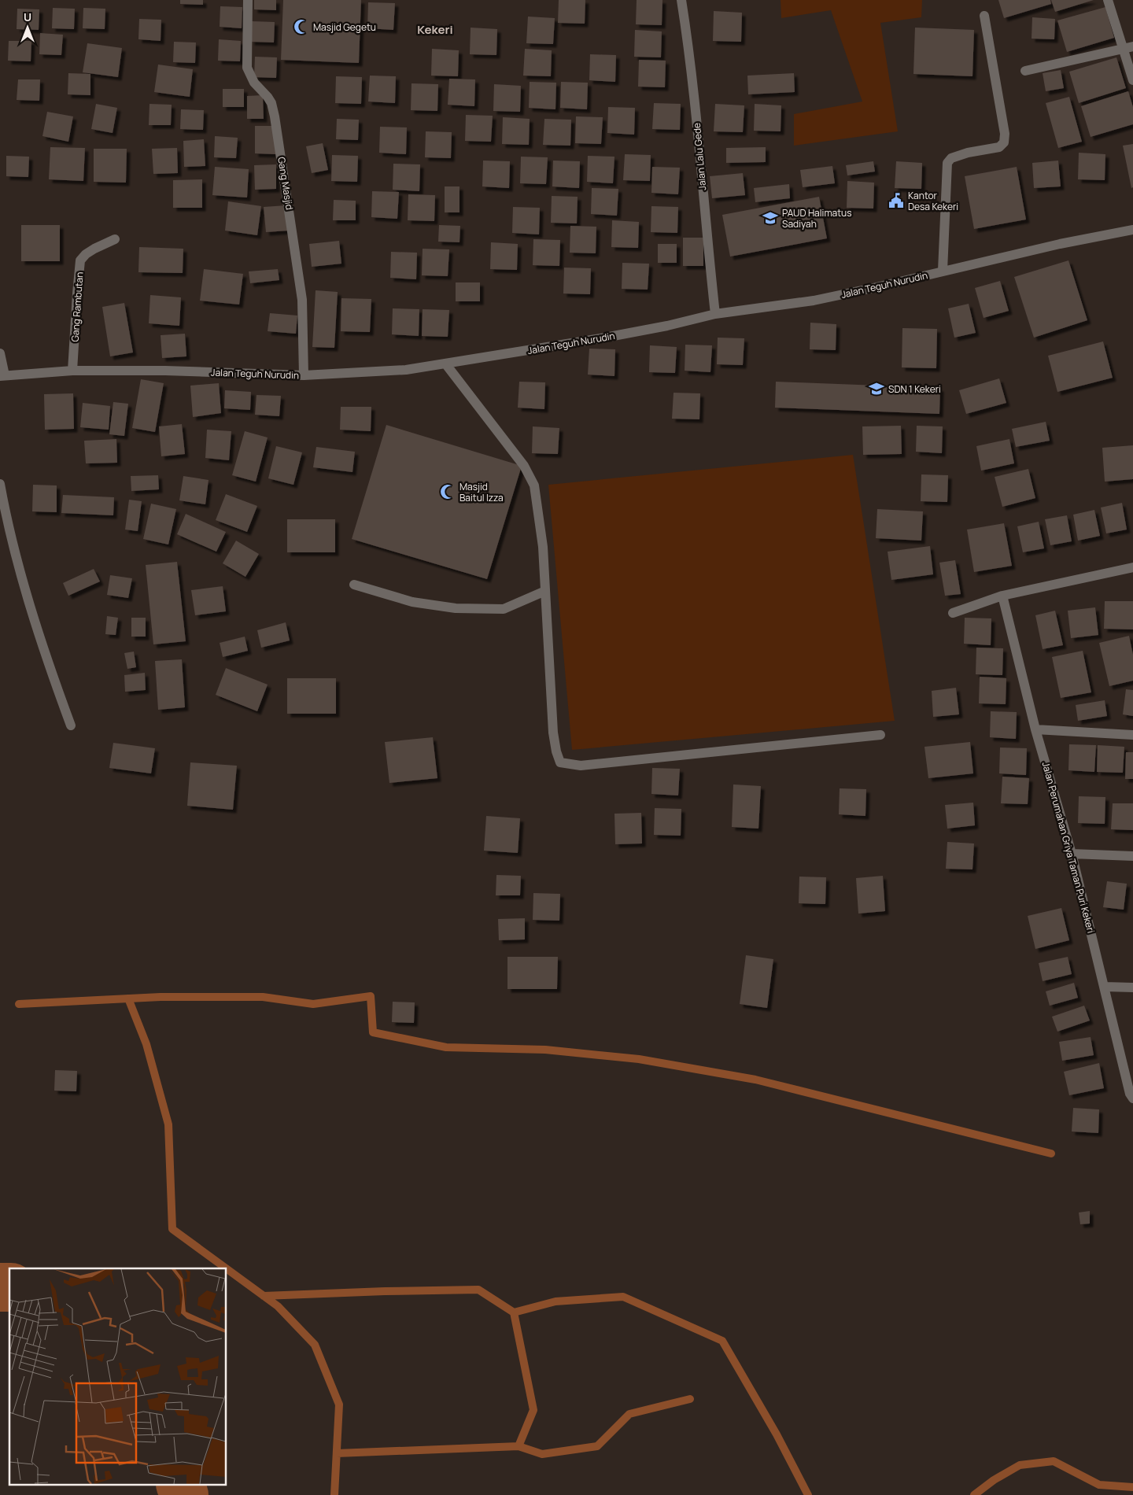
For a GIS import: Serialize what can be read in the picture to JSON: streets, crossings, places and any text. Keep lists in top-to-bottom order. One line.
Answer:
{"streets":{"street":["Jalan Lalu Gede","Gang Masjid","Jalan Teguh Nurudin","Gang Rambutan","Jalan Perumahan Griya Taman Puri Kekeri"]},"crossings":[["Jalan Lalu Gede","Jalan Teguh Nurudin"],["Gang Masjid","Jalan Teguh Nurudin"],["Jalan Teguh Nurudin","Gang Rambutan"]],"districts":["Kekeri"],"places":{"mosque":["Masjid Gegetu","Masjid Baitul Izza"],"public building":["Kantor Desa Kekeri"],"school or university":["PAUD Halimatus Sadiyah","SDN 1 Kekeri"]},"north":"top"}
